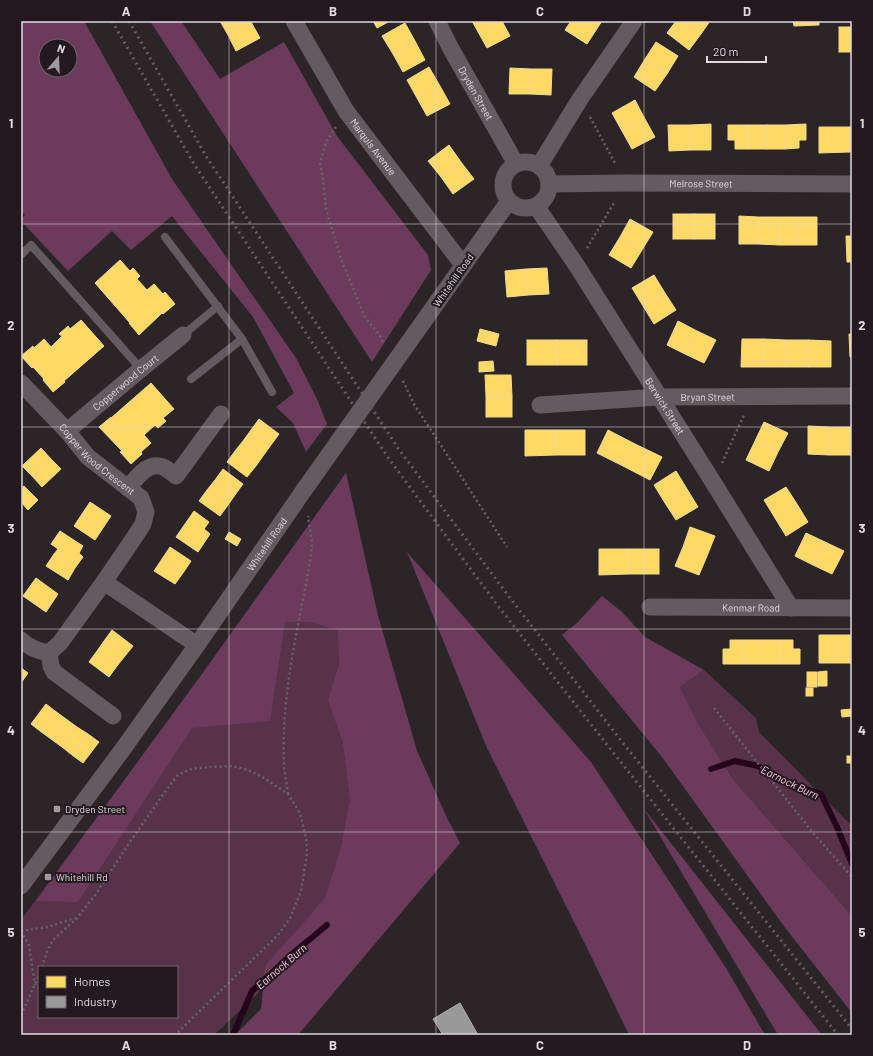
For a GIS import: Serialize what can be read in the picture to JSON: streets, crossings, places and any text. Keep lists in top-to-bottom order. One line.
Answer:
{"streets":{"street":["Dryden Street","Marquis Avenue","Melrose Street","Whitehill Road","Copperwood Court","Bryan Street","Berwick Street","Copper Wood Crescent","Kenmar Road"]},"crossings":[["Dryden Street","Melrose Street"],["Dryden Street","Whitehill Road"],["Dryden Street","Berwick Street"],["Marquis Avenue","Whitehill Road"],["Melrose Street","Whitehill Road"],["Melrose Street","Berwick Street"],["Whitehill Road","Berwick Street"],["Copperwood Court","Copper Wood Crescent"],["Bryan Street","Berwick Street"],["Berwick Street","Kenmar Road"]],"water":["Earnock Burn"],"places":{"transit":["Dryden Street","Whitehill Rd"]},"legend":["Homes","Industry"],"scale_bar":"20 m","north":"top","grid":{"columns":["A","B","C","D"],"rows":["1","2","3","4","5"]}}
